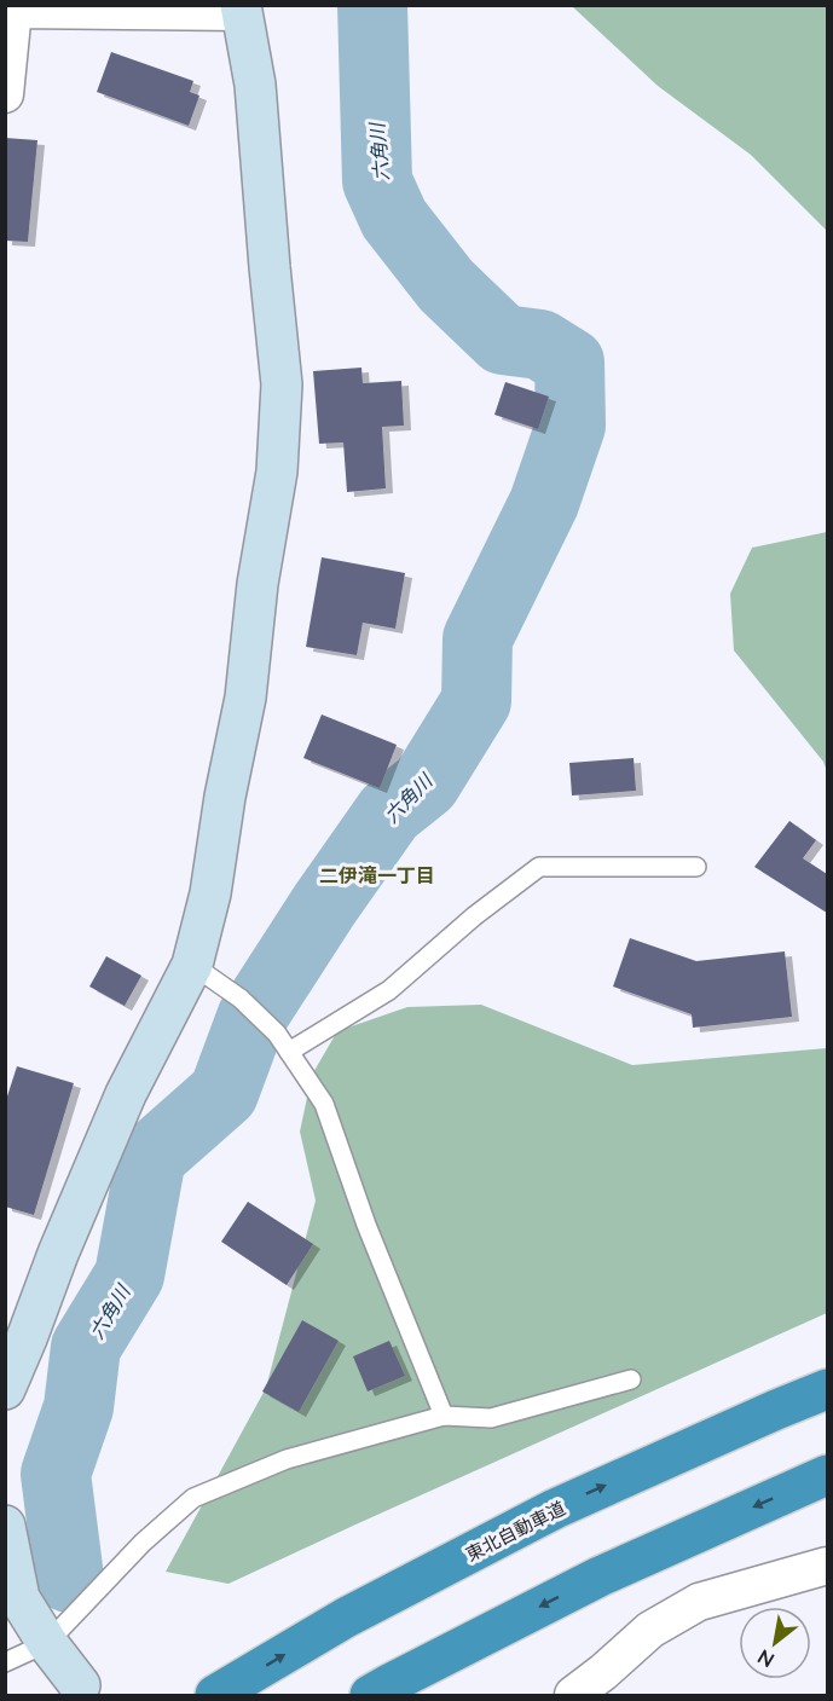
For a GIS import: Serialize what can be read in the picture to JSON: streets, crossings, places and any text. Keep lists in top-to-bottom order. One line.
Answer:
{"streets":{"highway":["東北自動車道"]},"districts":["二伊滝一丁目"],"water":["六角川"],"north":"bottom left"}
